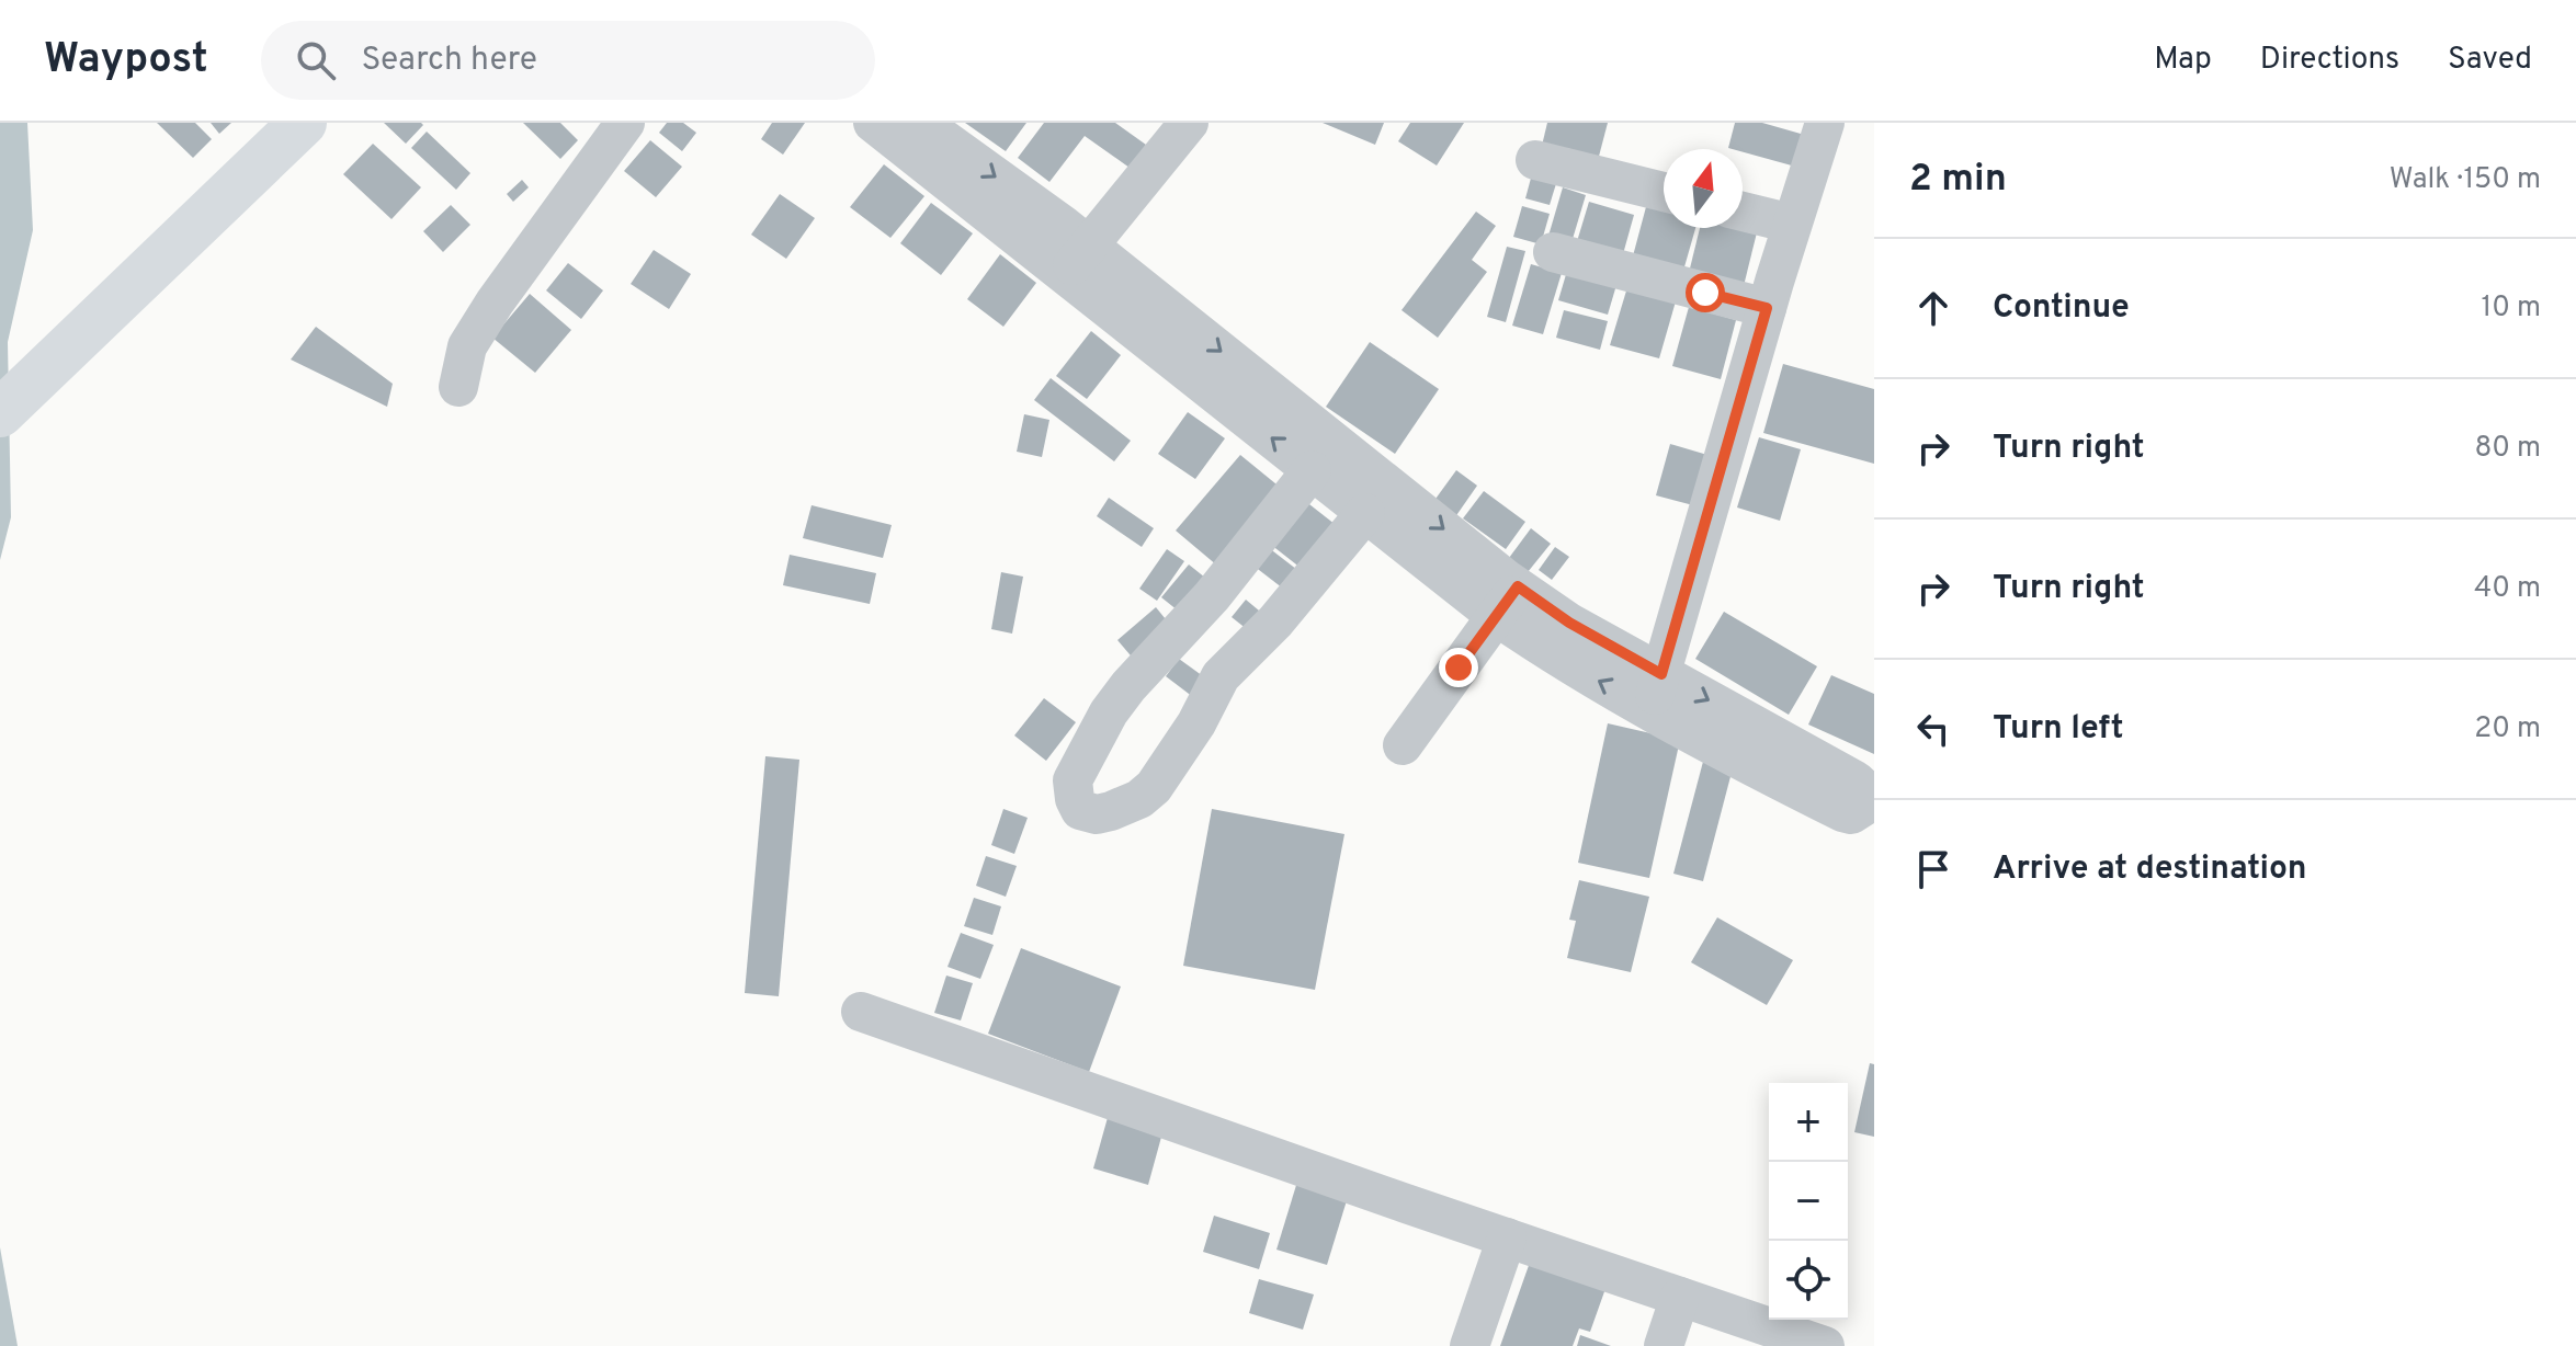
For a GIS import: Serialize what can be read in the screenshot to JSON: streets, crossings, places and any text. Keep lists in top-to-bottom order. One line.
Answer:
{"north":"top","page":{"header":"Waypost","search":"Search here","nav":["Map","Directions","Saved"],"heading":["2 min","Walk · 150 m"],"list":[["Continue","10 m"],["Turn right","80 m"],["Turn right","40 m"],["Turn left","20 m"],"Arrive at destination"],"map_buttons":["+","−"]}}
